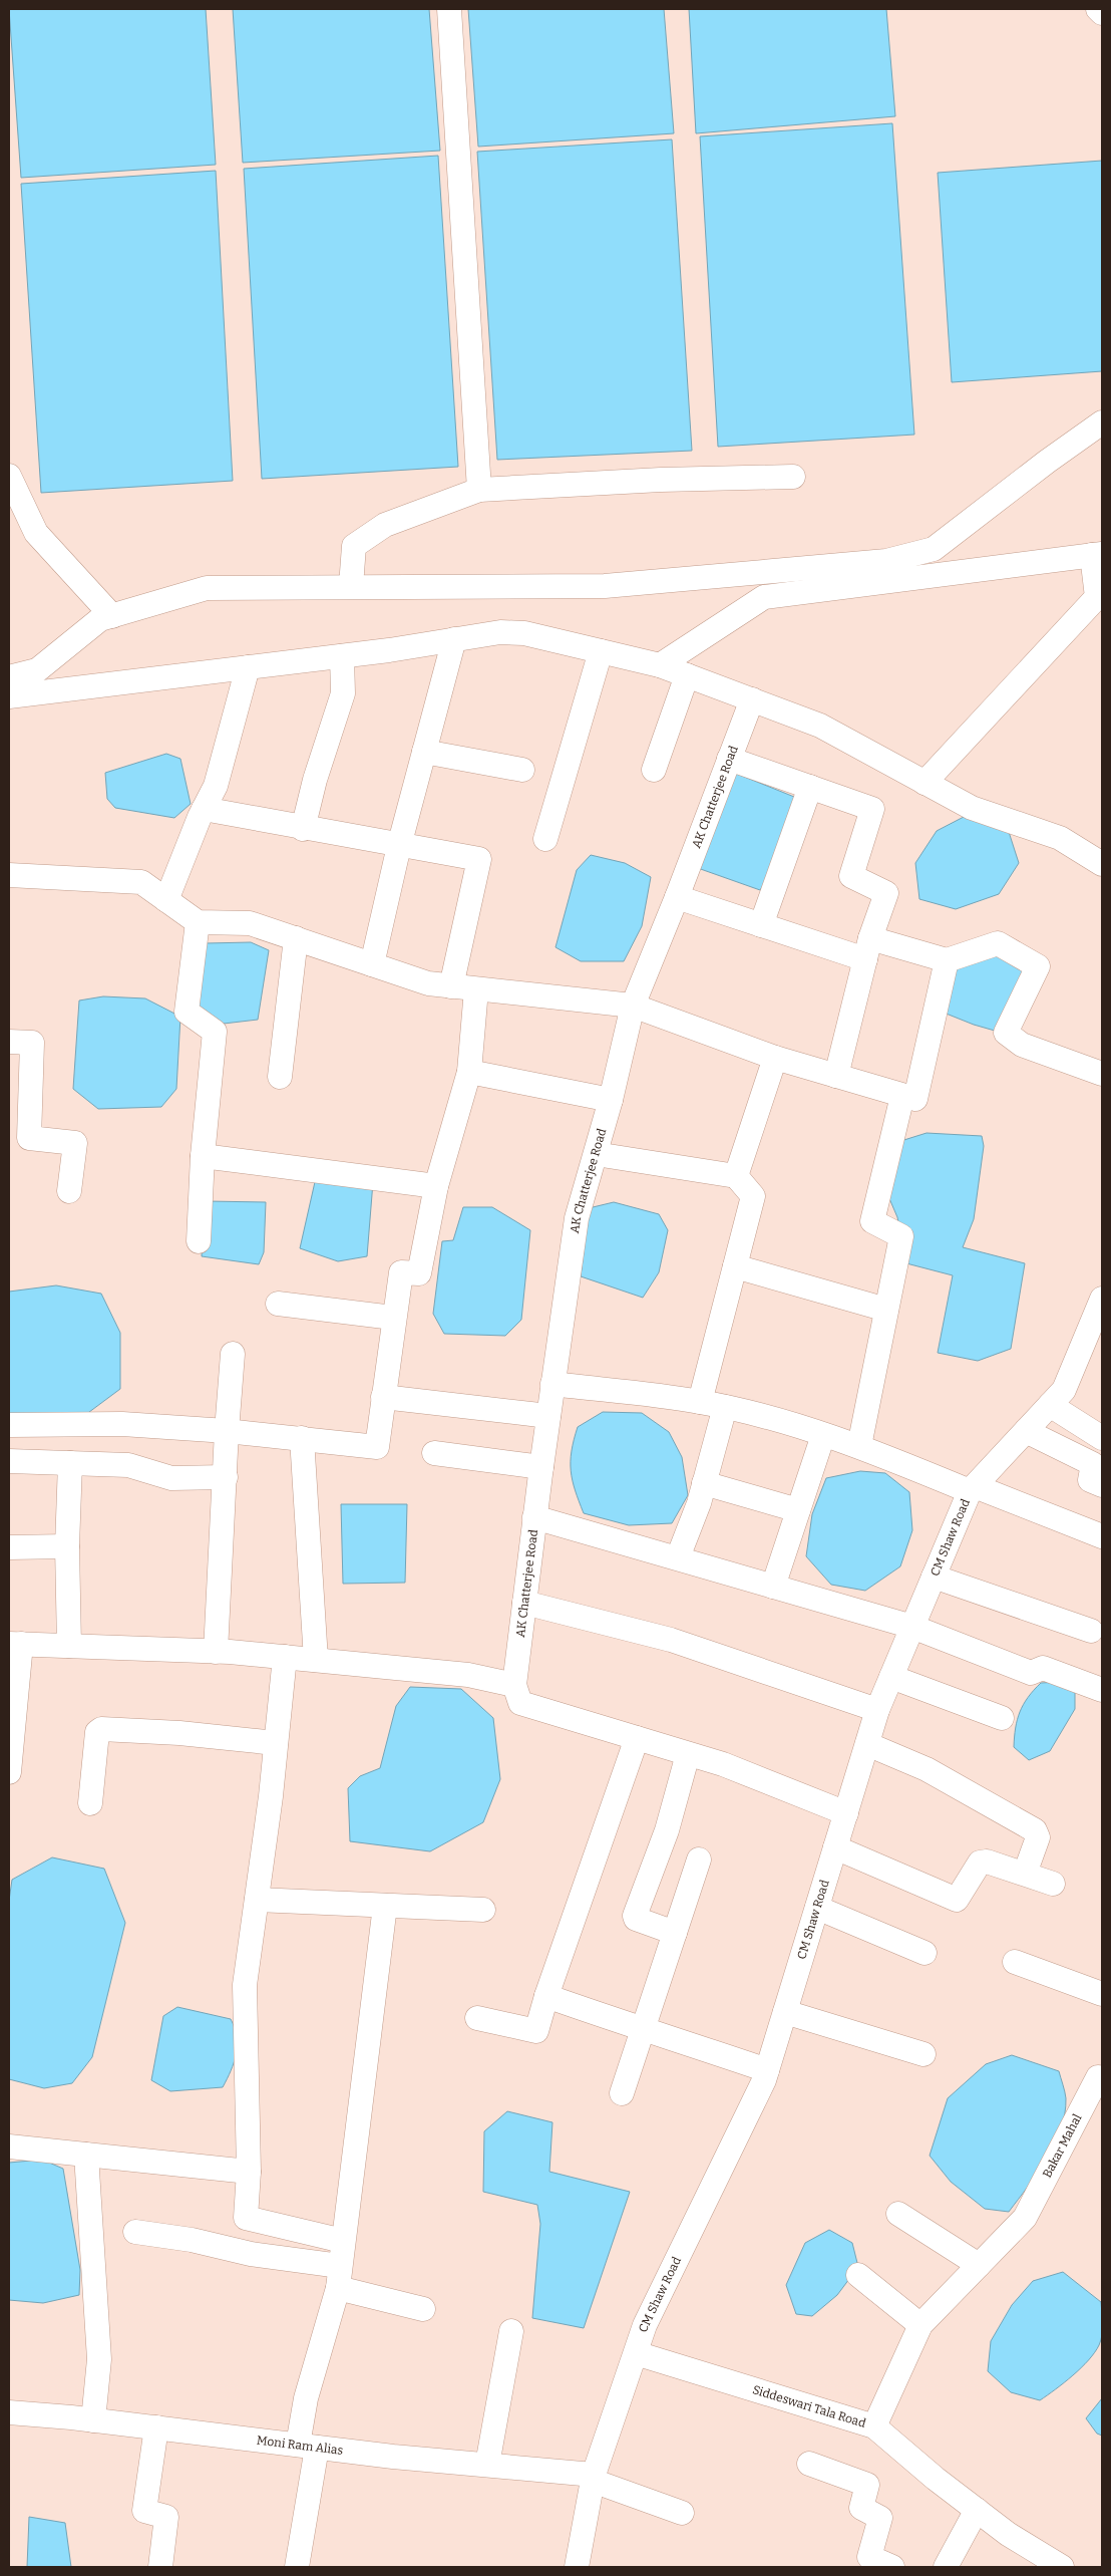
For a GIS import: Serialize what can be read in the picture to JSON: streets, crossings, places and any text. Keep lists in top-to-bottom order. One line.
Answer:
{"streets":{"street":["AK Chatterjee Road","CM Shaw Road","Bakar Mahal","Siddeswari Tala Road","Moni Ram Alias"]},"crossings":[["CM Shaw Road","Siddeswari Tala Road"],["CM Shaw Road","Moni Ram Alias"],["Bakar Mahal","Siddeswari Tala Road"]]}
